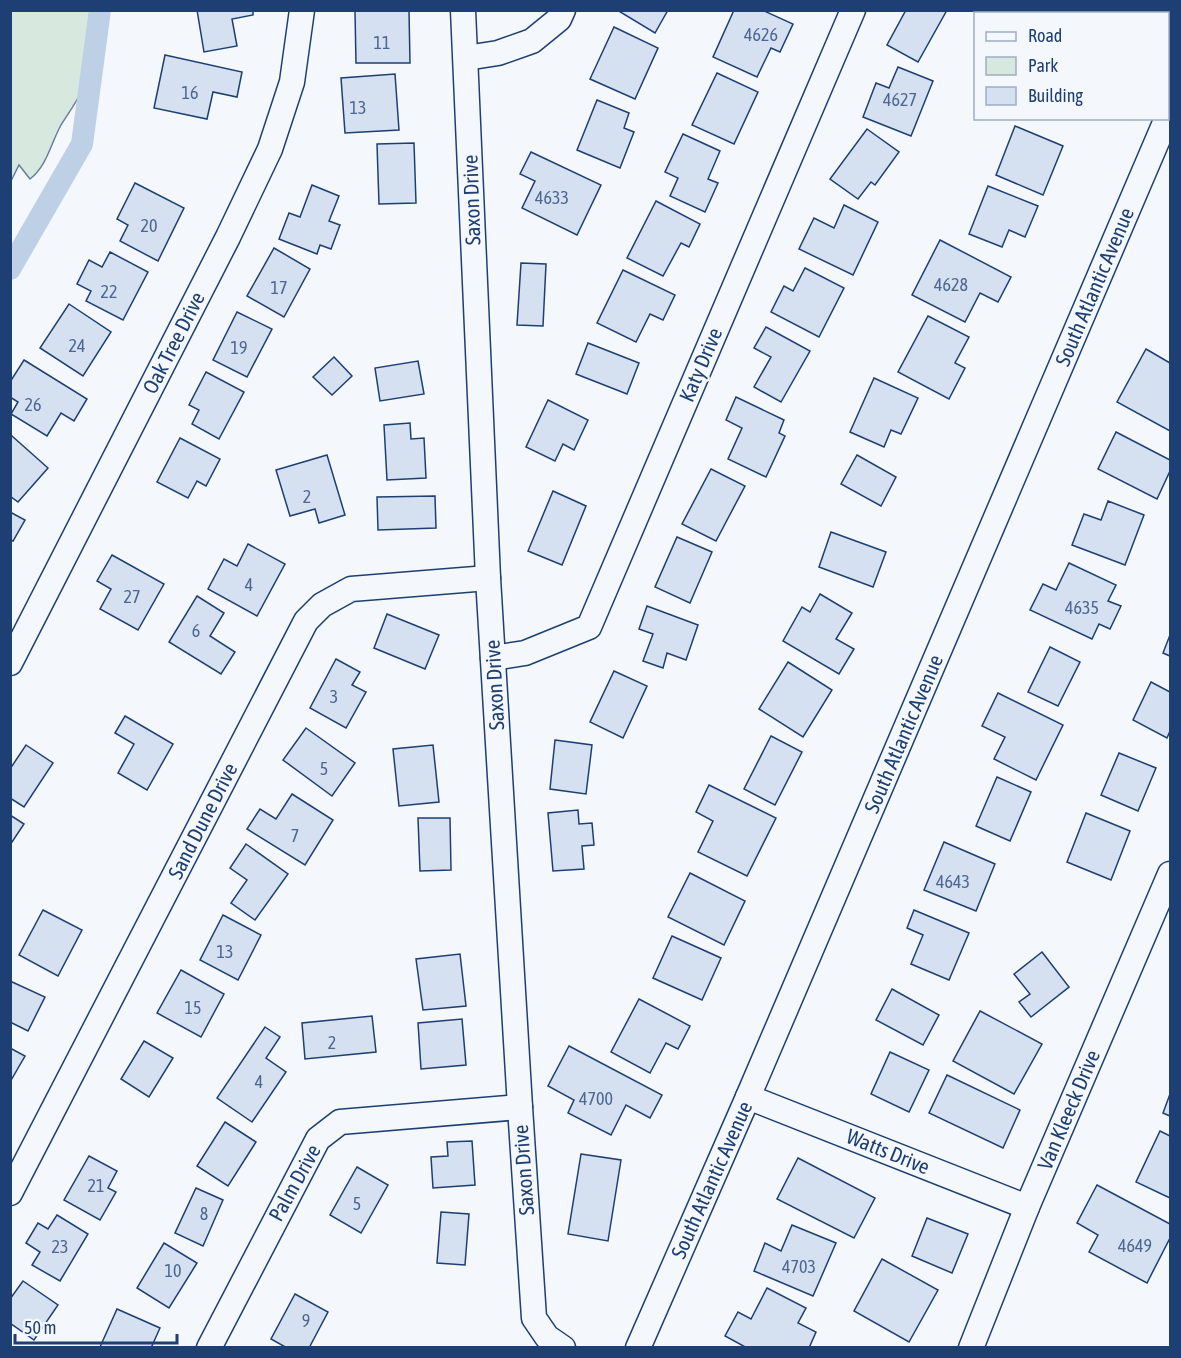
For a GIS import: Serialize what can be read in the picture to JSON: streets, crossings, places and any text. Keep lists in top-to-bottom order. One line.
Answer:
{"streets":{"street":["Saxon Drive","South Atlantic Avenue","Oak Tree Drive","Katy Drive","Sand Dune Drive","Van Kleeck Drive","Watts Drive","Palm Drive"]},"crossings":[["Saxon Drive","Katy Drive"],["Saxon Drive","Sand Dune Drive"],["Saxon Drive","Palm Drive"],["South Atlantic Avenue","Watts Drive"],["Van Kleeck Drive","Watts Drive"]],"house_numbers":["4626","11","16","4627","13","4633","20","4628","17","22","24","19","26","2","4","27","4635","6","3","5","7","4643","13","15","2","4","4700","21","5","8","4649","23","4703","10","9"],"legend":["Road","Park","Building"],"scale_bar":"50 m"}
